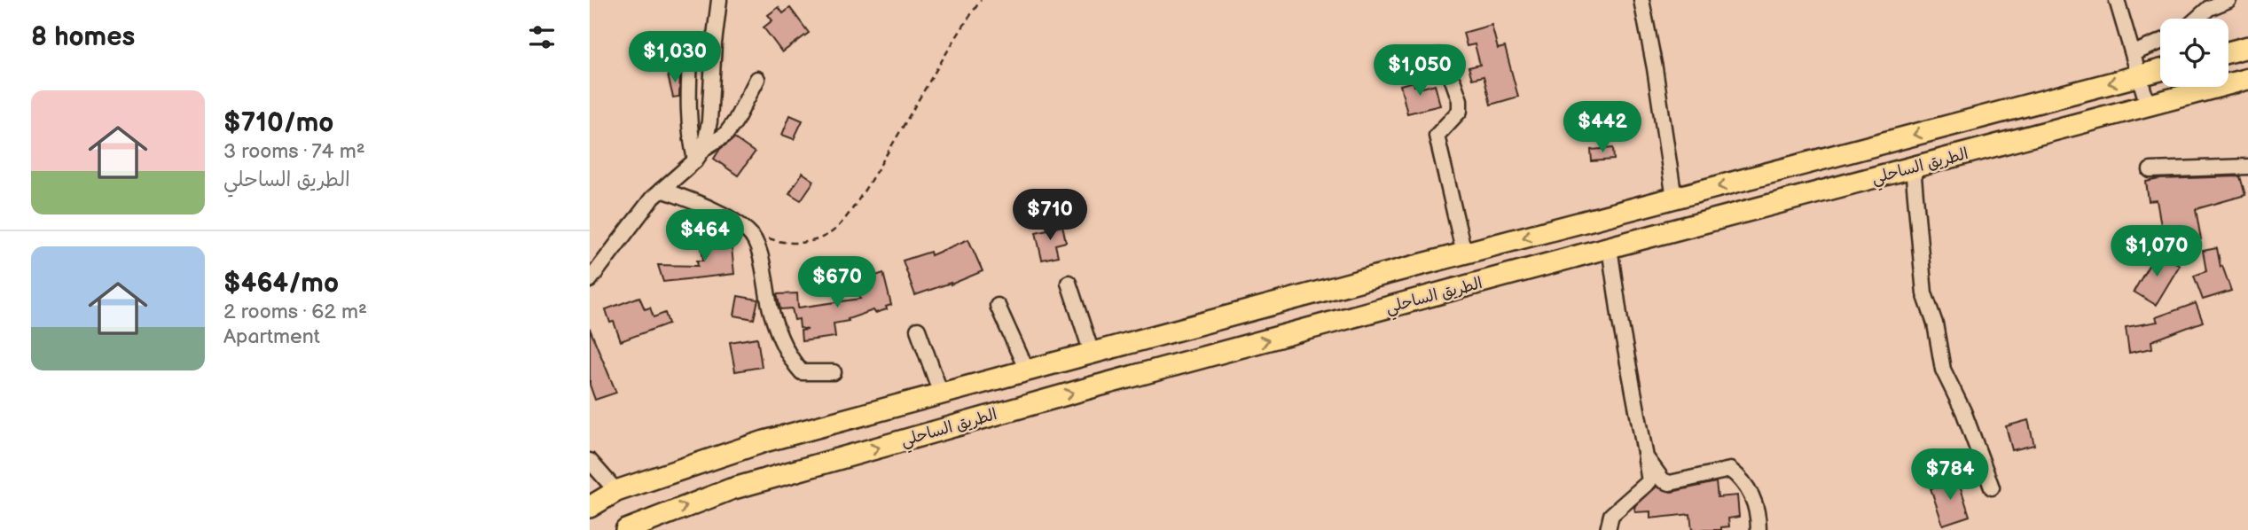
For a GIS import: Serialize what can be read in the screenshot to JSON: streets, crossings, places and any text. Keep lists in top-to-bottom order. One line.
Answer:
{"streets":{"highway":["الطريق الساحلي"]},"page":{"heading":"8 homes","price":["$1,030","$1,050","$442","$710","$464","$1,070","$670","$784"],"list":[{"name":"$710/mo","note":"3 rooms · 74 m² · الطريق الساحلي"},{"name":"$464/mo","note":"2 rooms · 62 m² · Apartment"}]}}
